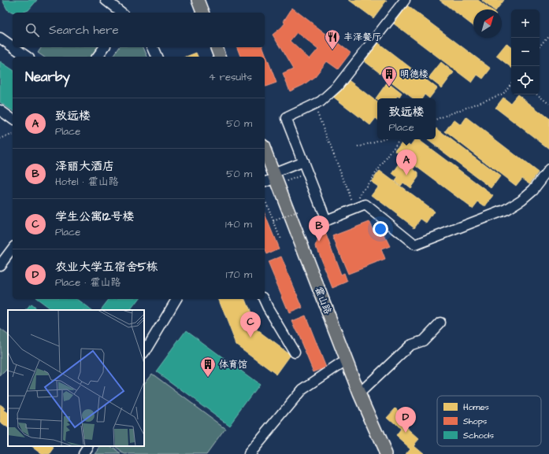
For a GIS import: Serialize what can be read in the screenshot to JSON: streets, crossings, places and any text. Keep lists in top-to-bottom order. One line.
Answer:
{"streets":{"main road":["霍山路"]},"places":{"restaurant":["丰泽餐厅"],"building":["明德楼","体育馆"]},"legend":["Homes","Shops","Schools"],"north":"top right","page":{"map_buttons":["+","−"],"search":"Search here","heading":["Nearby","4 results"],"list":[{"mark":"A","name":"致远楼","note":"Place","value":"50 m"},{"mark":"B","name":"泽丽大酒店","note":"Hotel · 霍山路","value":"50 m"},{"mark":"C","name":"学生公寓12号楼","note":"Place","value":"140 m"},{"mark":"D","name":"农业大学五宿舍5栋","note":"Place · 霍山路","value":"170 m"}],"popup":["致远楼","Place"],"pins":["A","B","C","D"]}}
